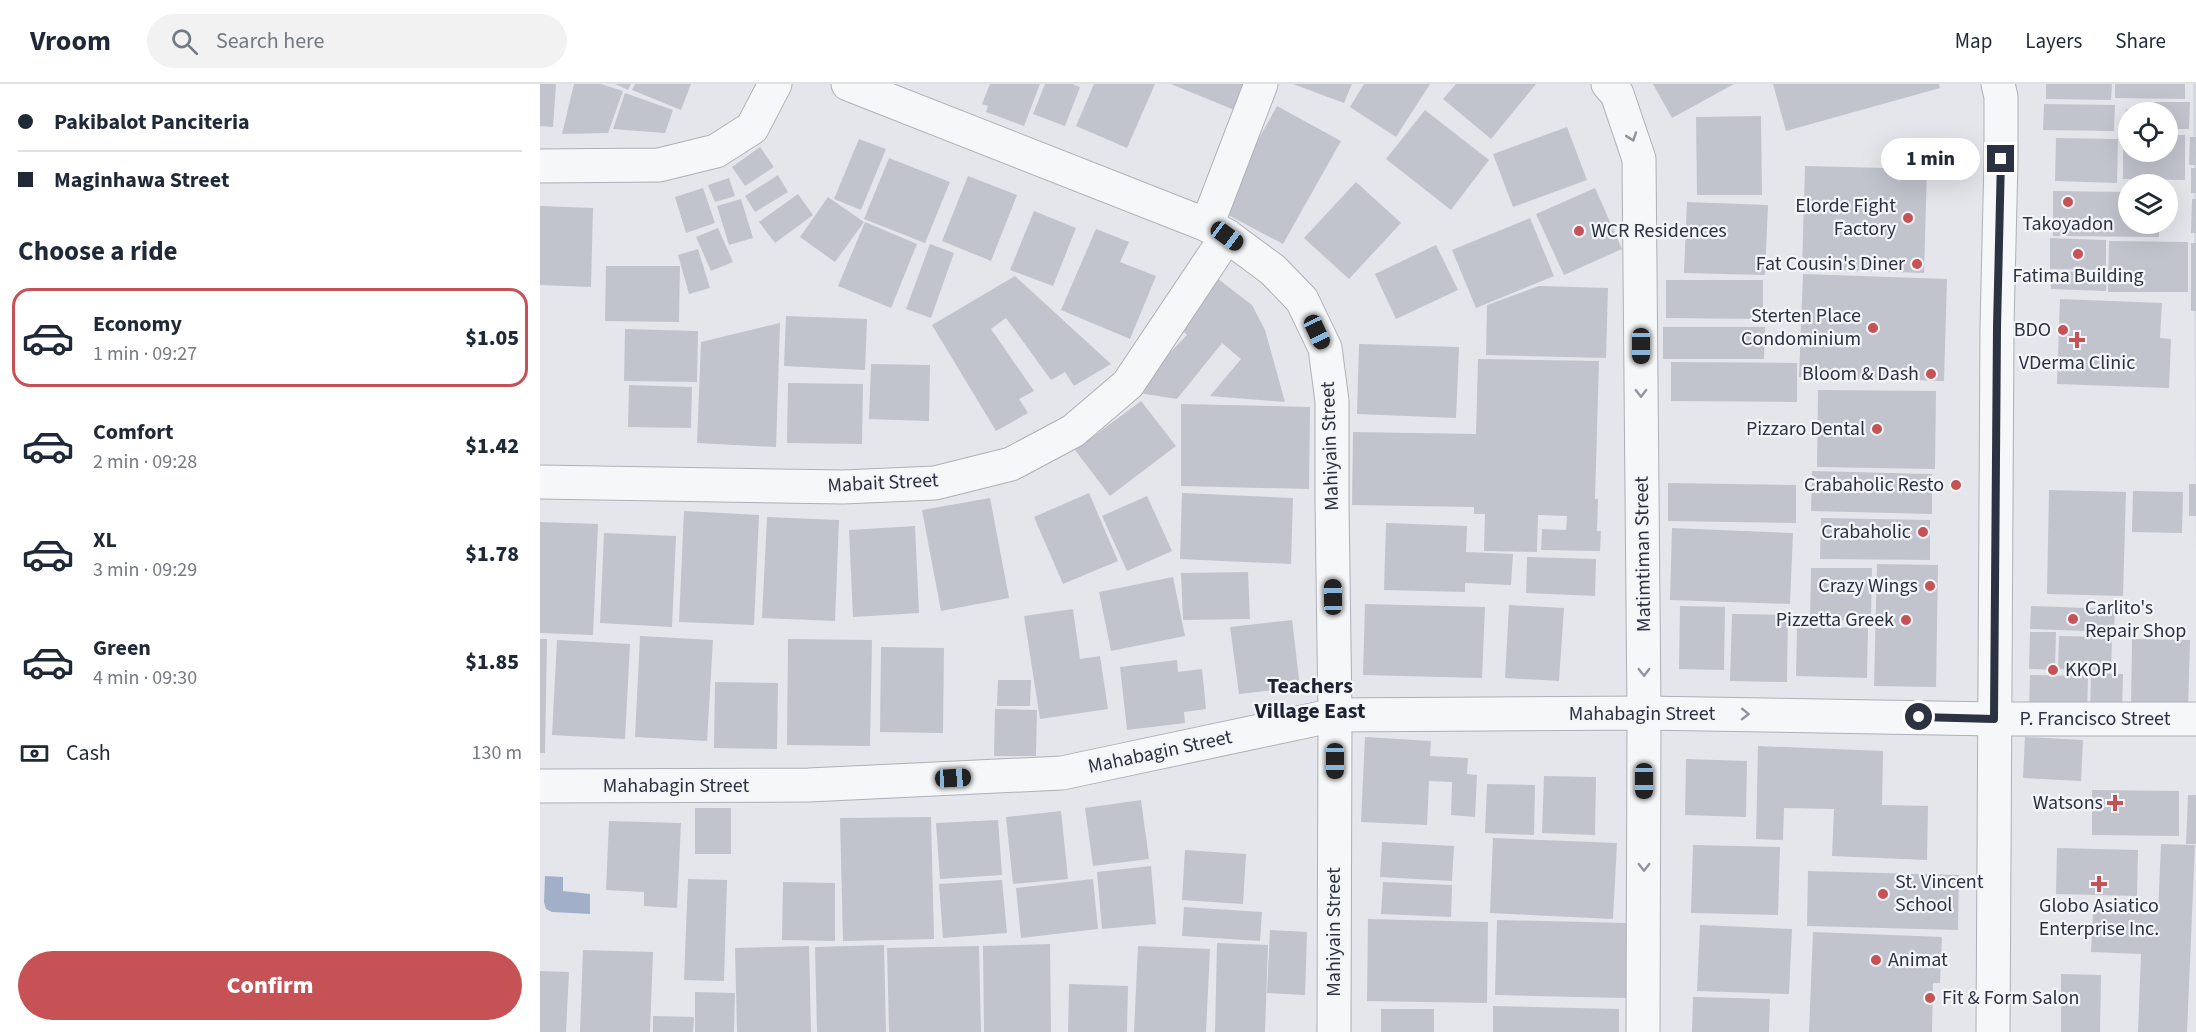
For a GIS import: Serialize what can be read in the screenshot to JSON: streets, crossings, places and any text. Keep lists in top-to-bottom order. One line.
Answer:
{"streets":{"street":["Mahiyain Street","Mabait Street","Matimtiman Street","Mahabagin Street","P. Francisco Street"]},"crossings":[["Mahiyain Street","Mabait Street"],["Mahiyain Street","Mahabagin Street"],["Matimtiman Street","Mahabagin Street"],["Mahabagin Street","P. Francisco Street"]],"one_way":["Matimtiman Street"],"districts":["Teachers Village East"],"places":{"other":["Takoyadon","Elorde Fight Factory","WCR Residences","Fatima Building","Fat Cousin's Diner","Sterten Place Condominium","BDO","Bloom & Dash","Pizzaro Dental","Crabaholic Resto","Crabaholic","Crazy Wings","Carlito's Repair Shop","Pizzetta Greek","KKOPI","St. Vincent School","Animat","Fit & Form Salon"],"health":["VDerma Clinic","Watsons","Globo Asiatico Enterprise Inc."]},"page":{"header":"Vroom","search":"Search here","nav":["Map","Layers","Share"],"banner":["Pakibalot Panciteria","Maginhawa Street"],"bubble":"1 min","heading":"Choose a ride","list":[{"name":"Economy","note":"1 min · 09:27","value":"$1.05"},{"name":"Comfort","note":"2 min · 09:28","value":"$1.42"},{"name":"XL","note":"3 min · 09:29","value":"$1.78"},{"name":"Green","note":"4 min · 09:30","value":"$1.85"}],"pay":["Cash","130 m"],"buttons":"Confirm"}}
